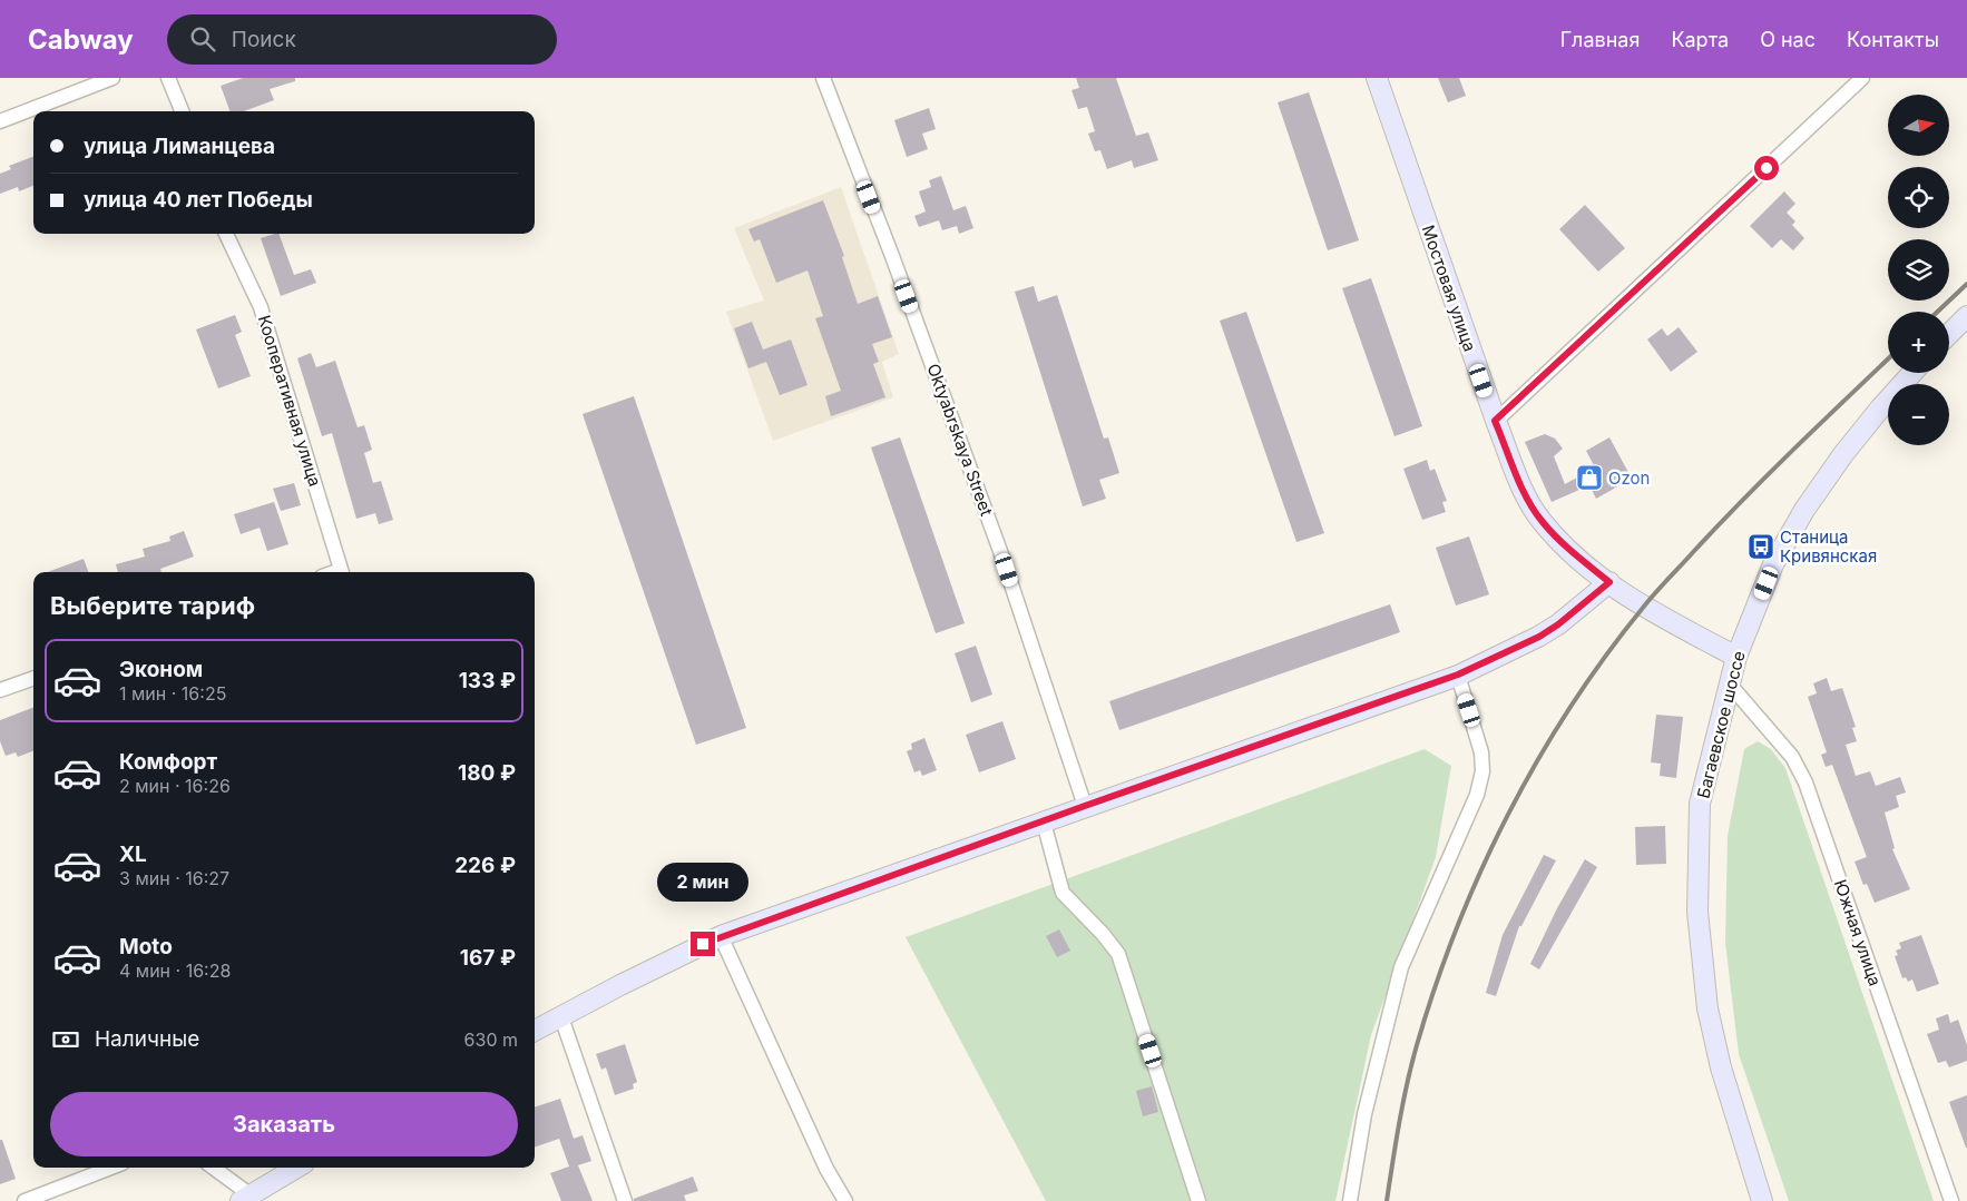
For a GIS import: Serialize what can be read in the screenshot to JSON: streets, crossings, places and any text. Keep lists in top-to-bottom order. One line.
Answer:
{"streets":{"street":["Мостовая улица","Кооперативная улица","Oktyabrskaya Street","Багаевское шоссе","Южная улица"]},"crossings":[["Мостовая улица","Багаевское шоссе"],["Багаевское шоссе","Южная улица"]],"places":{"shop":["Ozon"],"bus stop":["Станица Кривянская"]},"north":"right","page":{"header":"Cabway","search":"Поиск","nav":["Главная","Карта","О нас","Контакты"],"map_buttons":["+","−"],"banner":["улица Лиманцева","улица 40 лет Победы"],"heading":"Выберите тариф","list":[{"name":"Эконом","note":"1 мин · 16:25","value":"133 ₽"},{"name":"Комфорт","note":"2 мин · 16:26","value":"180 ₽"},{"name":"XL","note":"3 мин · 16:27","value":"226 ₽"},{"name":"Moto","note":"4 мин · 16:28","value":"167 ₽"}],"bubble":"2 мин","pay":["Наличные","630 m"],"buttons":"Заказать"}}
